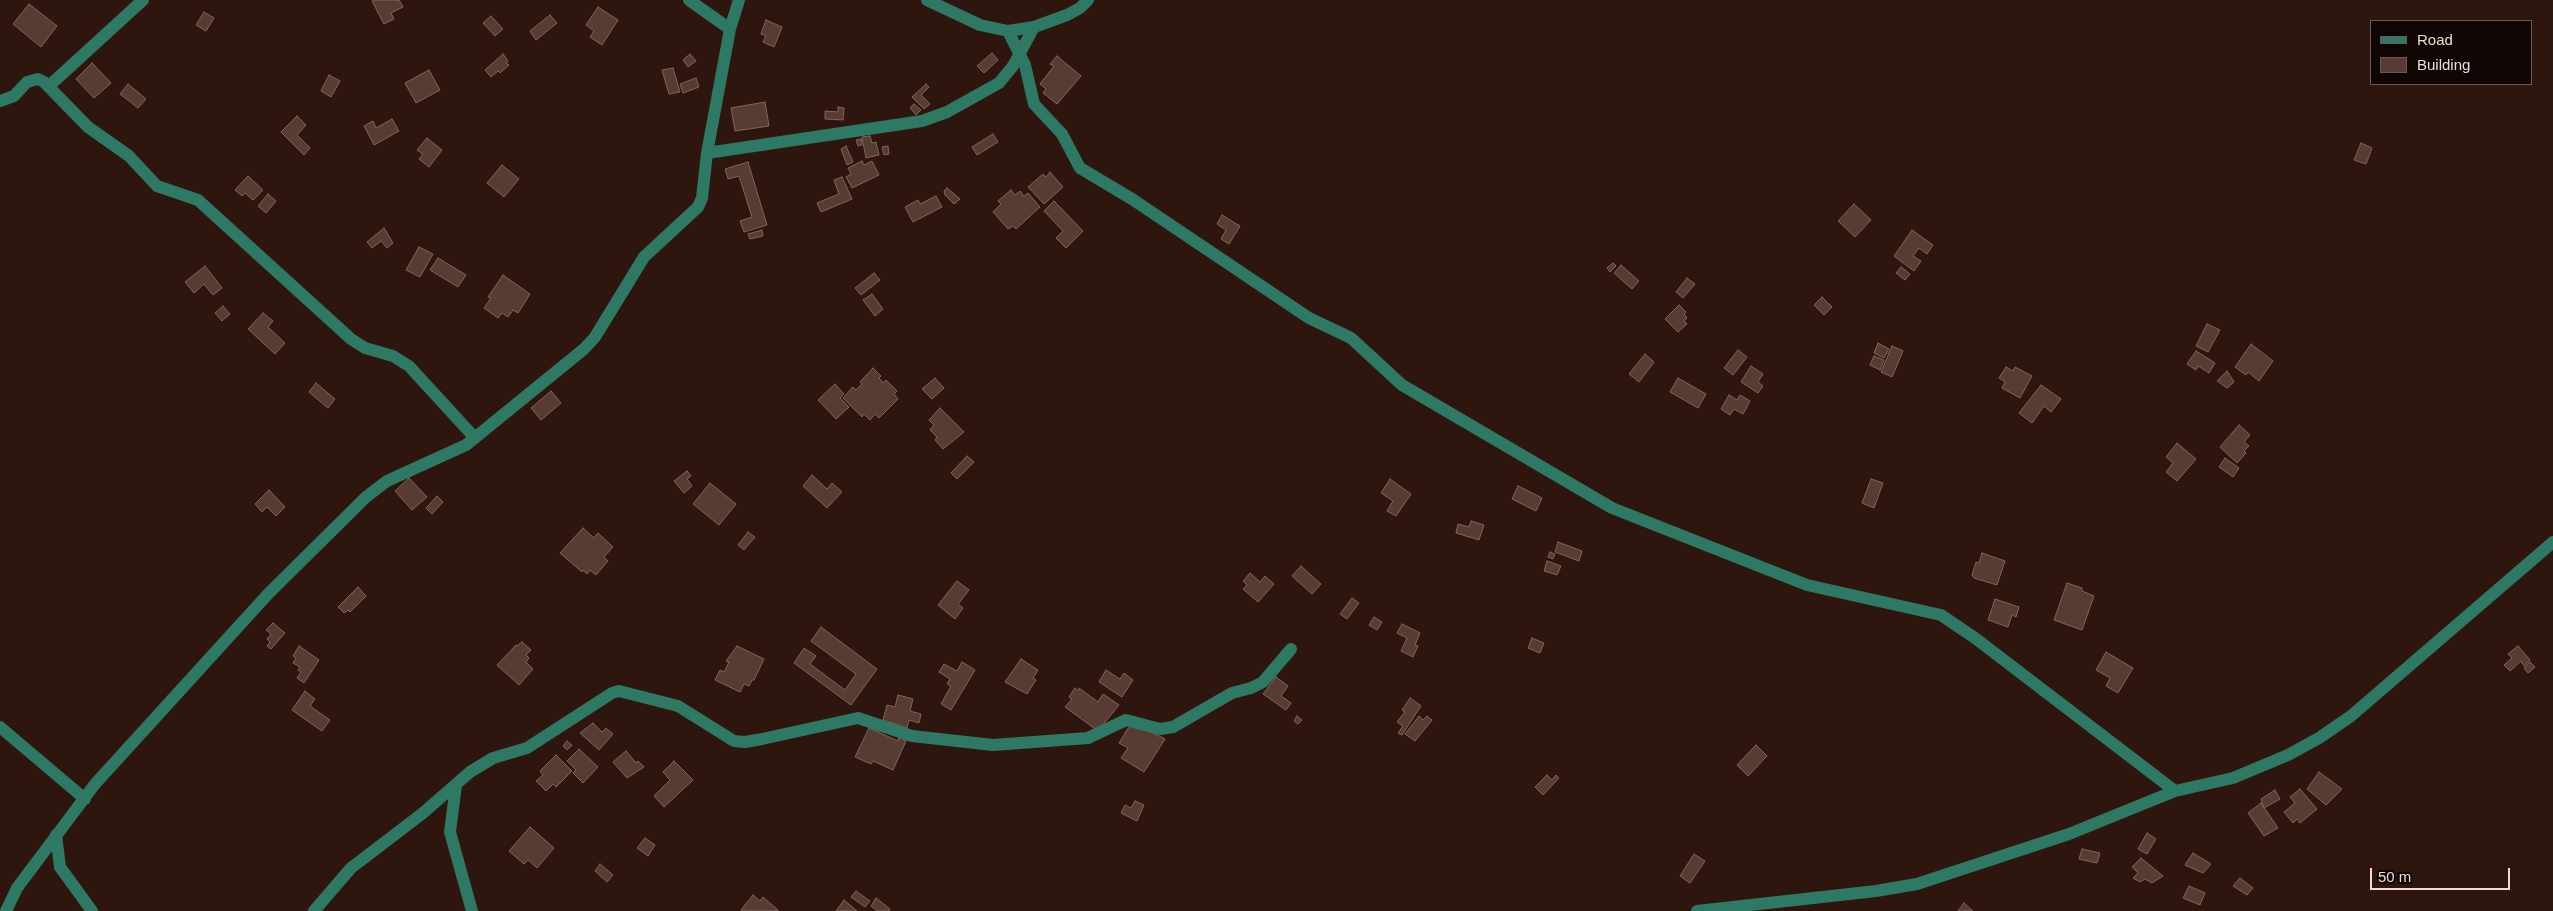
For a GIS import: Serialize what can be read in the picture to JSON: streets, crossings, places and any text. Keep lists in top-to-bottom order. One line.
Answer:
{"legend":["Road","Building"],"scale_bar":"50 m"}
